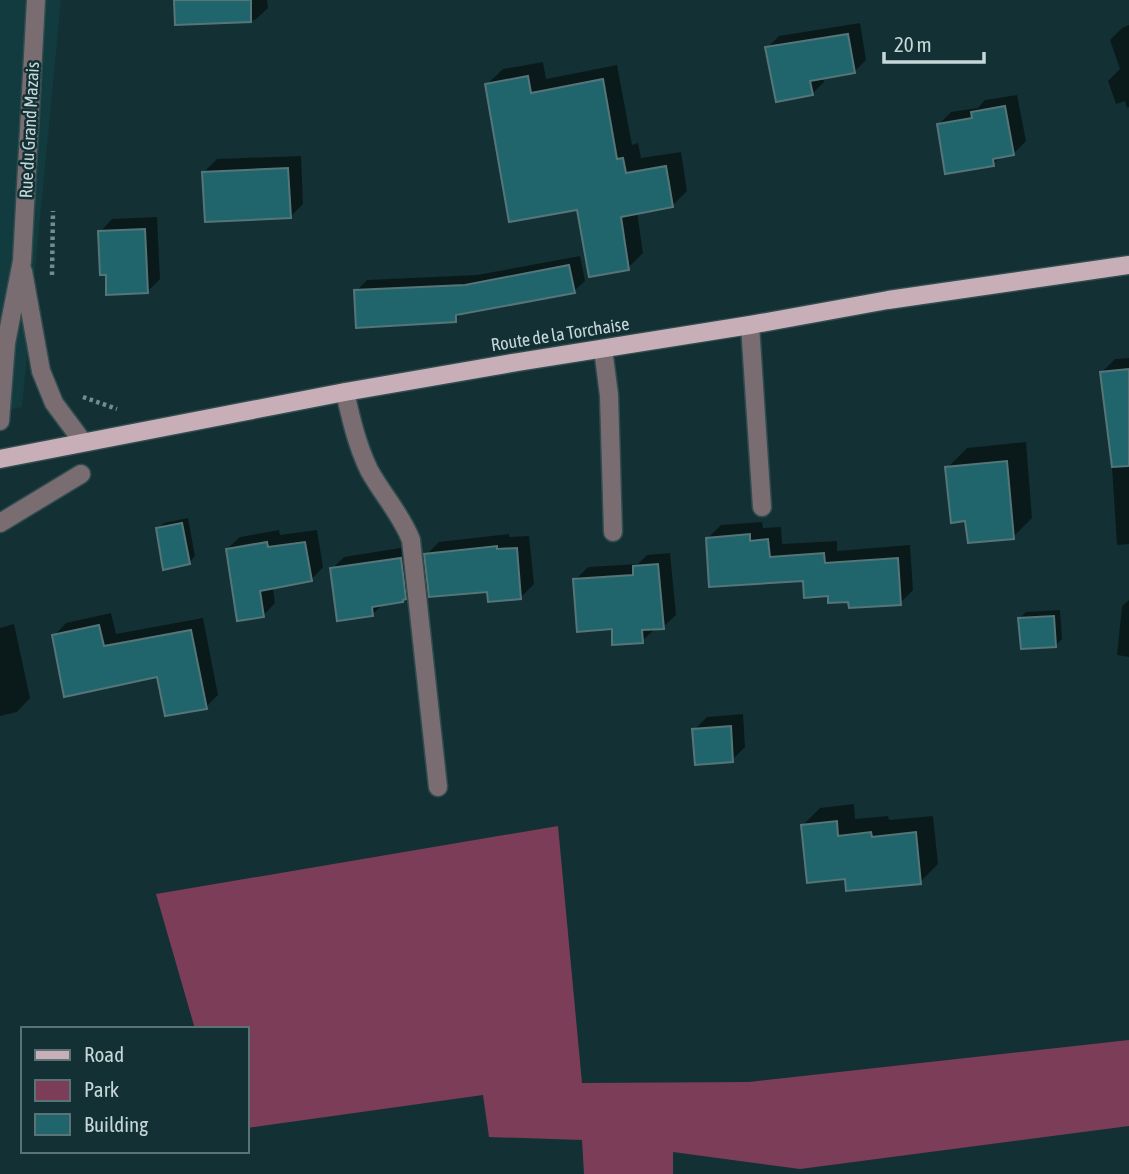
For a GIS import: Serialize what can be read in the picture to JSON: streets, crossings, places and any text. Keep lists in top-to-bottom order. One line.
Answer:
{"streets":{"main road":["Route de la Torchaise"],"street":["Rue du Grand Mazais"]},"crossings":[["Rue du Grand Mazais","Route de la Torchaise"]],"legend":["Road","Park","Building"],"scale_bar":"20 m"}
